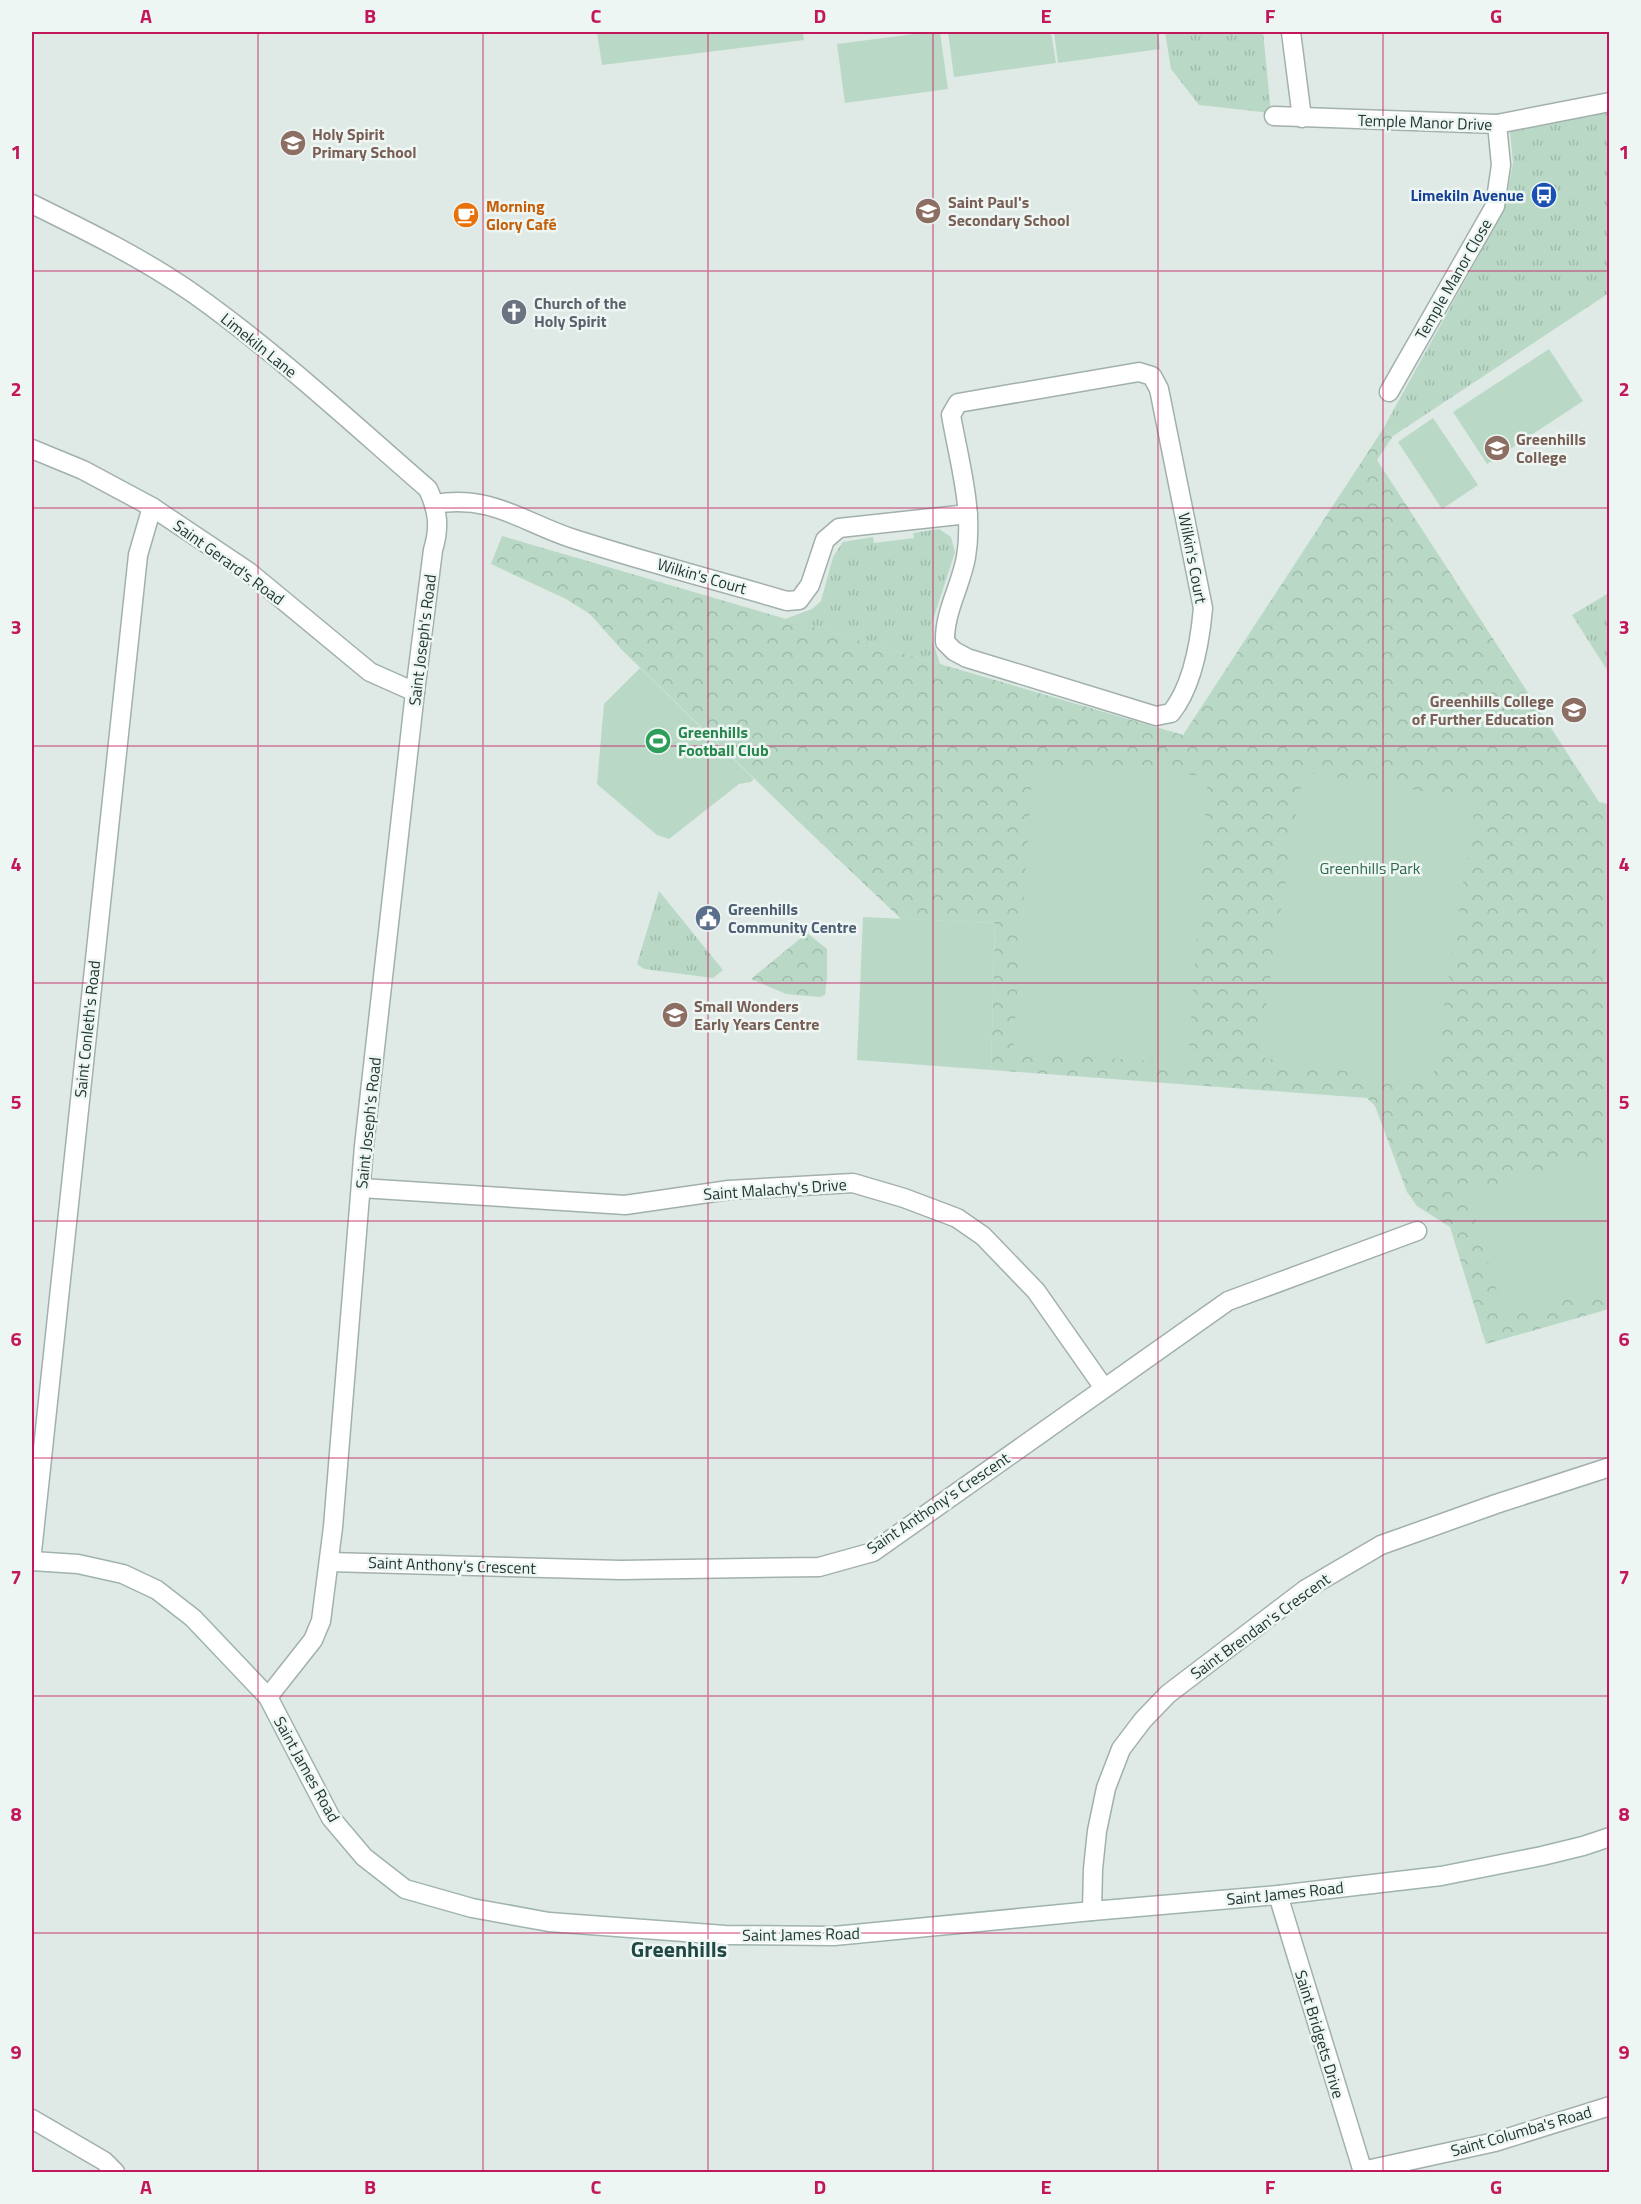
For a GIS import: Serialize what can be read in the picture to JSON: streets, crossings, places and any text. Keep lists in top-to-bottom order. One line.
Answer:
{"streets":{"street":["Temple Manor Drive","Temple Manor Close","Limekiln Lane","Wilkin's Court","Saint Gerard's Road","Saint Joseph's Road","Saint Conleth's Road","Saint Malachy's Drive","Saint Anthony's Crescent","Saint Brendan's Crescent","Saint James Road","Saint Bridgets Drive","Saint Columba's Road"]},"crossings":[["Temple Manor Drive","Temple Manor Close"],["Limekiln Lane","Wilkin's Court"],["Limekiln Lane","Saint Joseph's Road"],["Saint Gerard's Road","Saint Joseph's Road"],["Saint Gerard's Road","Saint Conleth's Road"],["Saint Joseph's Road","Saint Malachy's Drive"],["Saint Joseph's Road","Saint Anthony's Crescent"],["Saint Joseph's Road","Saint James Road"],["Saint Malachy's Drive","Saint Anthony's Crescent"],["Saint Brendan's Crescent","Saint James Road"],["Saint James Road","Saint Bridgets Drive"],["Saint Bridgets Drive","Saint Columba's Road"]],"districts":["Greenhills"],"parks":["Greenhills Park"],"places":{"school or university":["Holy Spirit Primary School","Saint Paul's Secondary School","Greenhills College","Greenhills College of Further Education","Small Wonders Early Years Centre"],"bus stop":["Limekiln Avenue"],"cafe":["Morning Glory Café"],"church":["Church of the Holy Spirit"],"sports":["Greenhills Football Club"],"public building":["Greenhills Community Centre"]},"grid":{"columns":["A","B","C","D","E","F","G"],"rows":["1","2","3","4","5","6","7","8","9"]}}
